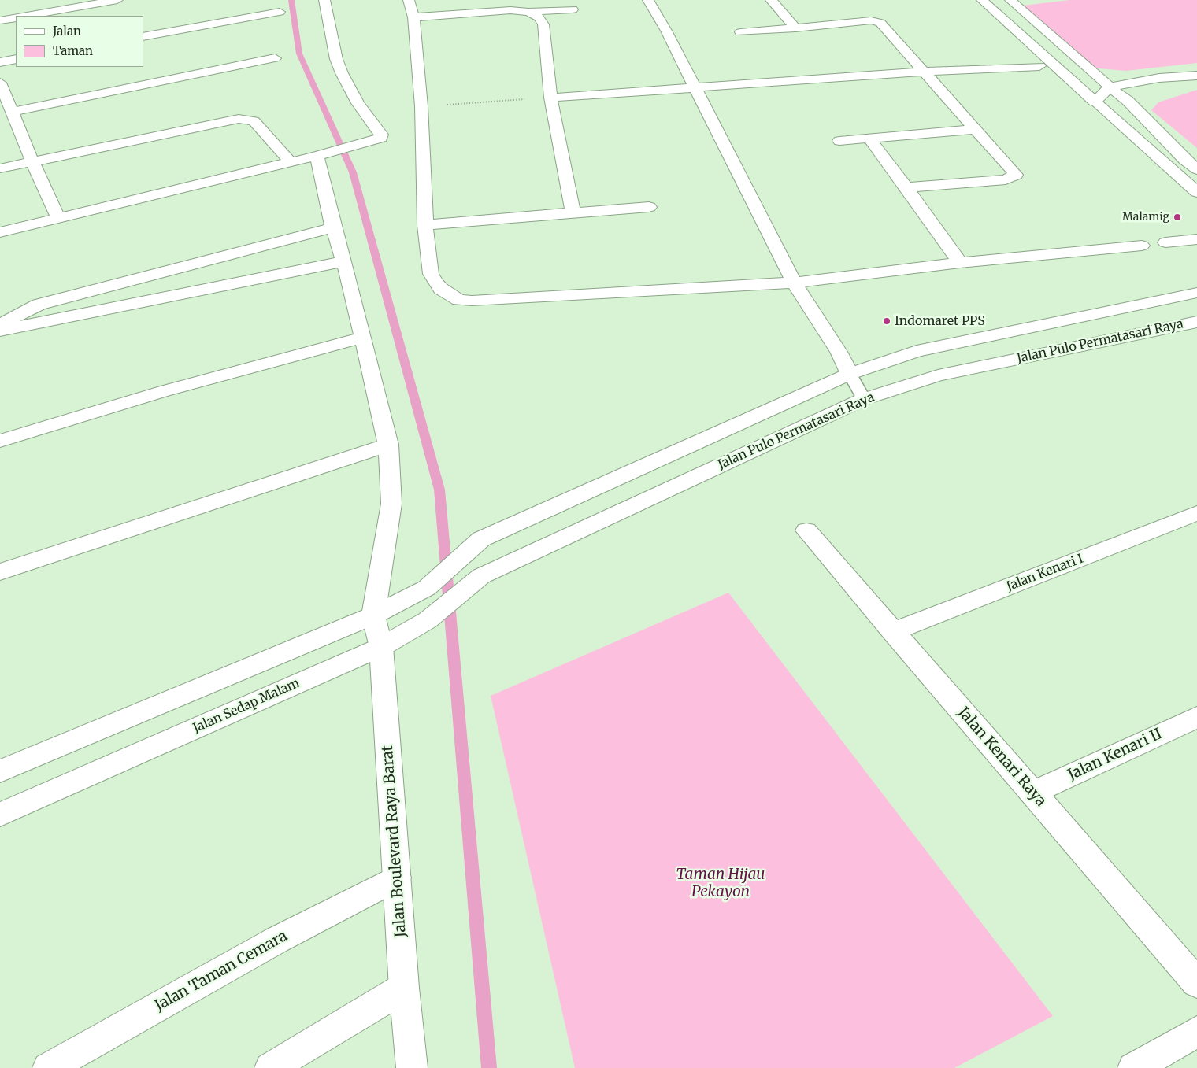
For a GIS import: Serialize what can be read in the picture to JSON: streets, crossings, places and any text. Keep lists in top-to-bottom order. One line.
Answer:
{"streets":{"street":["Jalan Pulo Permatasari Raya","Jalan Kenari I","Jalan Sedap Malam","Jalan Kenari II","Jalan Kenari Raya","Jalan Boulevard Raya Barat","Jalan Taman Cemara"]},"crossings":[["Jalan Pulo Permatasari Raya","Jalan Sedap Malam"],["Jalan Kenari I","Jalan Kenari Raya"],["Jalan Sedap Malam","Jalan Boulevard Raya Barat"],["Jalan Kenari II","Jalan Kenari Raya"],["Jalan Boulevard Raya Barat","Jalan Taman Cemara"]],"parks":["Taman Hijau Pekayon"],"places":["Malamig","Indomaret PPS"],"legend":["Jalan","Taman"]}
